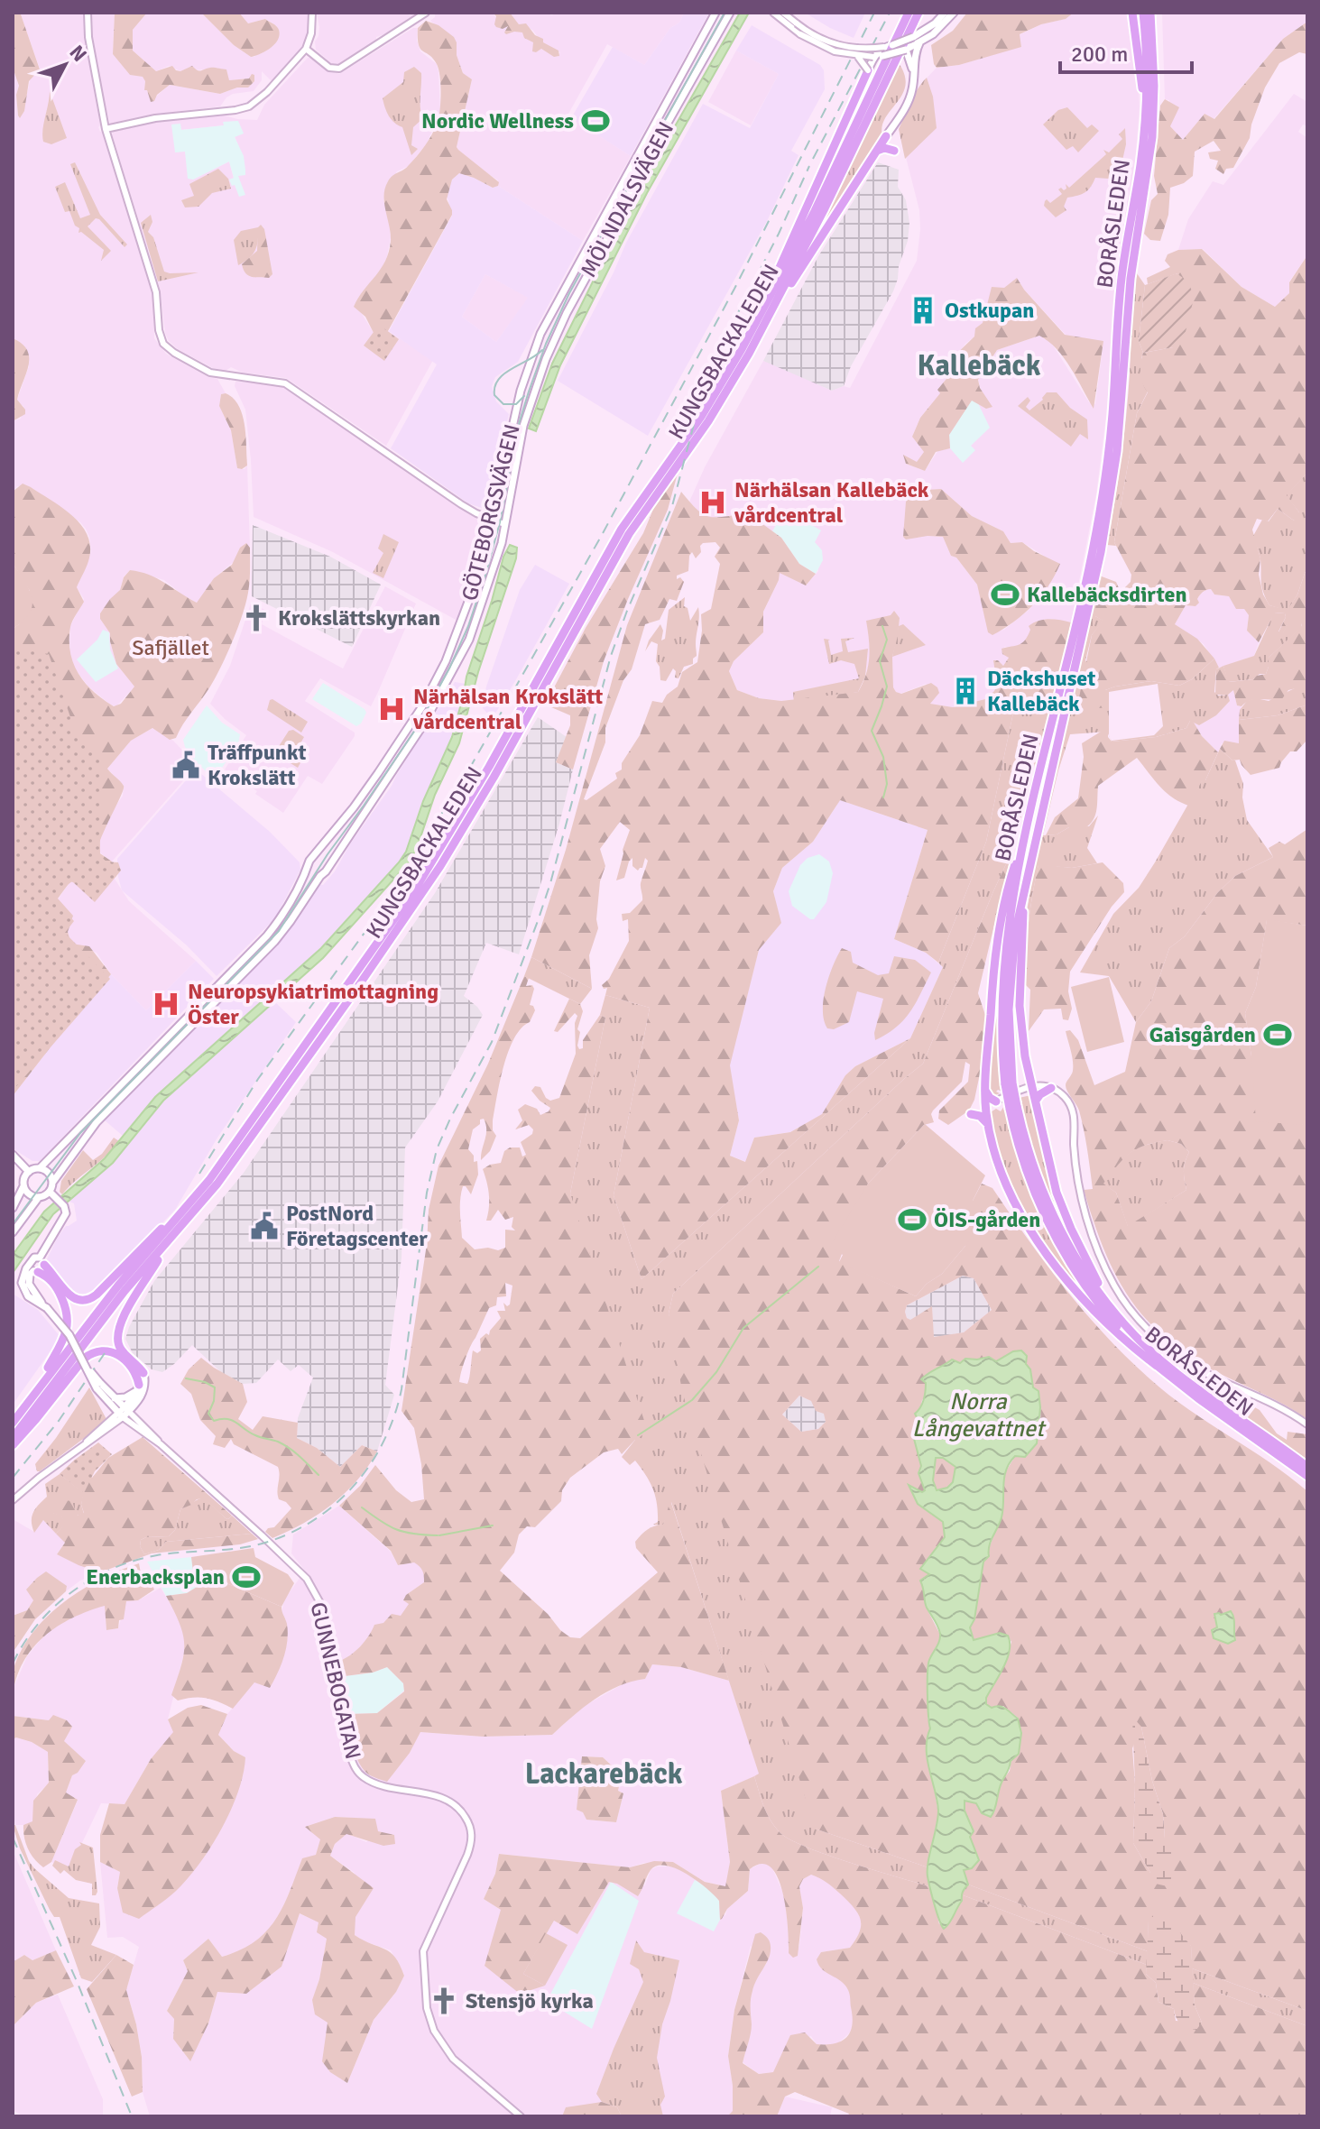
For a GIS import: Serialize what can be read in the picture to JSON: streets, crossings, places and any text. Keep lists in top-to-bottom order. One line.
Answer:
{"streets":{"highway":["BORÅSLEDEN","KUNGSBACKALEDEN"],"main road":["MÖLNDALSVÄGEN","GÖTEBORGSVÄGEN","GUNNEBOGATAN"]},"crossings":[["MÖLNDALSVÄGEN","GÖTEBORGSVÄGEN"]],"districts":["Kallebäck","Lackarebäck"],"water":["Norra Långevattnet"],"parks":["Safjället"],"places":{"sports":["Nordic Wellness","Kallebäcksdirten","Gaisgården","ÖIS-gården","Enerbacksplan"],"building":["Ostkupan","Däckshuset Kallebäck"],"hospital":["Närhälsan Kallebäck vårdcentral","Närhälsan Krokslätt vårdcentral","Neuropsykiatrimottagning Öster"],"church":["Krokslättskyrkan","Stensjö kyrka"],"public building":["Träffpunkt Krokslätt","PostNord Företagscenter"]},"scale_bar":"200 m","north":"top right"}
